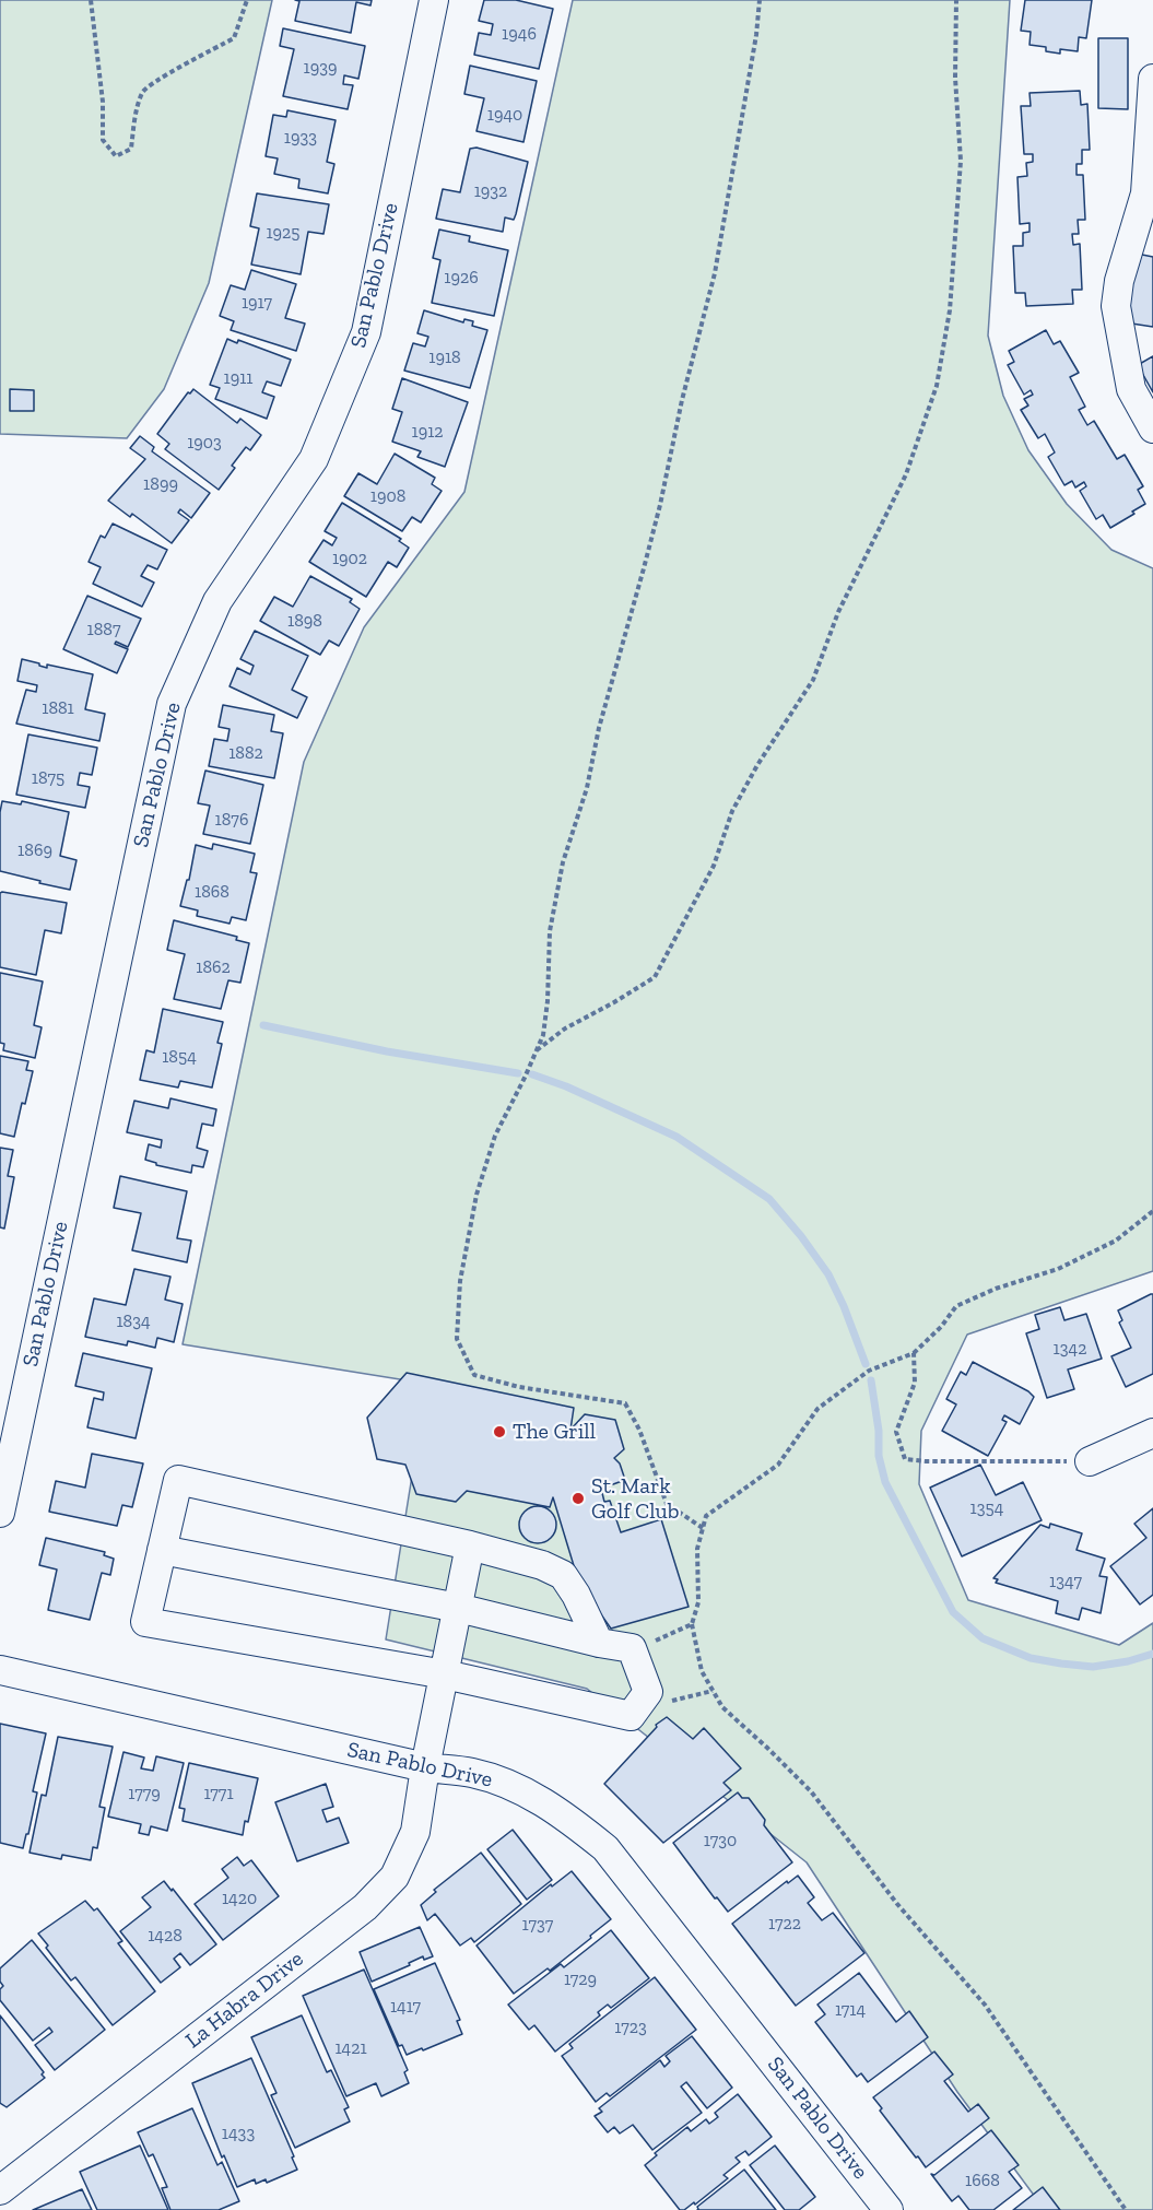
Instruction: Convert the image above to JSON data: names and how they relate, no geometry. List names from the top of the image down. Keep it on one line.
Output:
{"streets":{"street":["San Pablo Drive","La Habra Drive"]},"crossings":[["San Pablo Drive","La Habra Drive"]],"places":["The Grill","St. Mark Golf Club"],"house_numbers":["1946","1939","1940","1933","1932","1925","1926","1917","1918","1911","1912","1903","1899","1908","1902","1898","1887","1881","1882","1875","1876","1869","1868","1862","1854","1834","1342","1354","1347","1779","1771","1730","1420","1722","1737","1428","1729","1417","1714","1723","1421","1433","1668"]}
